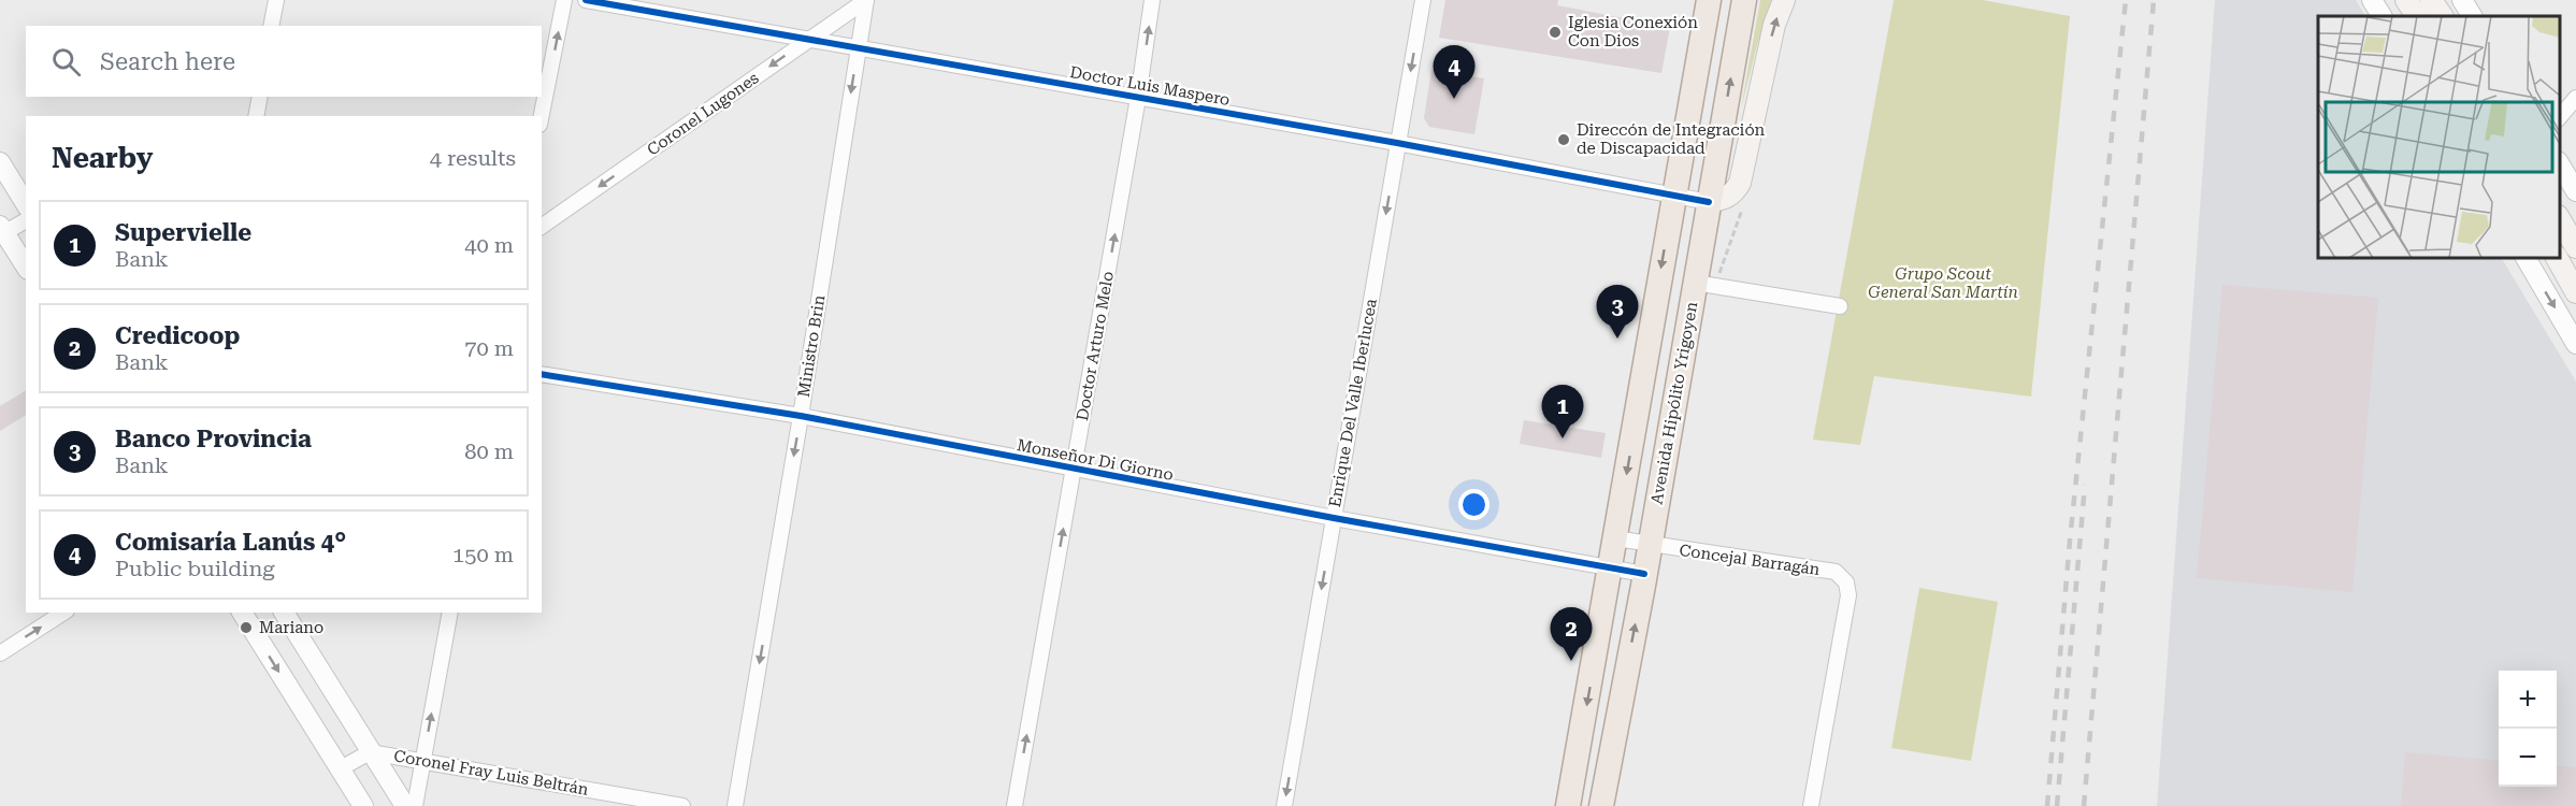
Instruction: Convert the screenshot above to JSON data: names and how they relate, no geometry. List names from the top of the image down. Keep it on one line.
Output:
{"streets":{"main road":["Avenida Hipólito Yrigoyen"],"street":["Doctor Luis Maspero","Coronel Lugones","Ministro Brin","Doctor Arturo Melo","Enrique Del Valle Iberlucea","Monseñor Di Giorno","Concejal Barragán","Coronel Fray Luis Beltrán"]},"crossings":[["Doctor Luis Maspero","Coronel Lugones"],["Doctor Luis Maspero","Ministro Brin"],["Doctor Luis Maspero","Doctor Arturo Melo"],["Doctor Luis Maspero","Enrique Del Valle Iberlucea"],["Doctor Luis Maspero","Avenida Hipólito Yrigoyen"],["Coronel Lugones","Ministro Brin"],["Ministro Brin","Monseñor Di Giorno"],["Doctor Arturo Melo","Monseñor Di Giorno"],["Enrique Del Valle Iberlucea","Monseñor Di Giorno"],["Avenida Hipólito Yrigoyen","Monseñor Di Giorno"],["Avenida Hipólito Yrigoyen","Concejal Barragán"]],"one_way":["Coronel Lugones","Ministro Brin","Doctor Arturo Melo","Enrique Del Valle Iberlucea"],"parks":["Grupo Scout General San Martín"],"places":["Iglesia Conexión Con Dios","Direccón de Integración de Discapacidad","Mariano"],"page":{"search":"Search here","pins":["4","3","1","2"],"heading":["Nearby","4 results"],"list":[{"mark":"1","name":"Supervielle","note":"Bank","value":"40 m"},{"mark":"2","name":"Credicoop","note":"Bank","value":"70 m"},{"mark":"3","name":"Banco Provincia","note":"Bank","value":"80 m"},{"mark":"4","name":"Comisaría Lanús 4°","note":"Public building","value":"150 m"}],"map_buttons":["+","−"]}}
